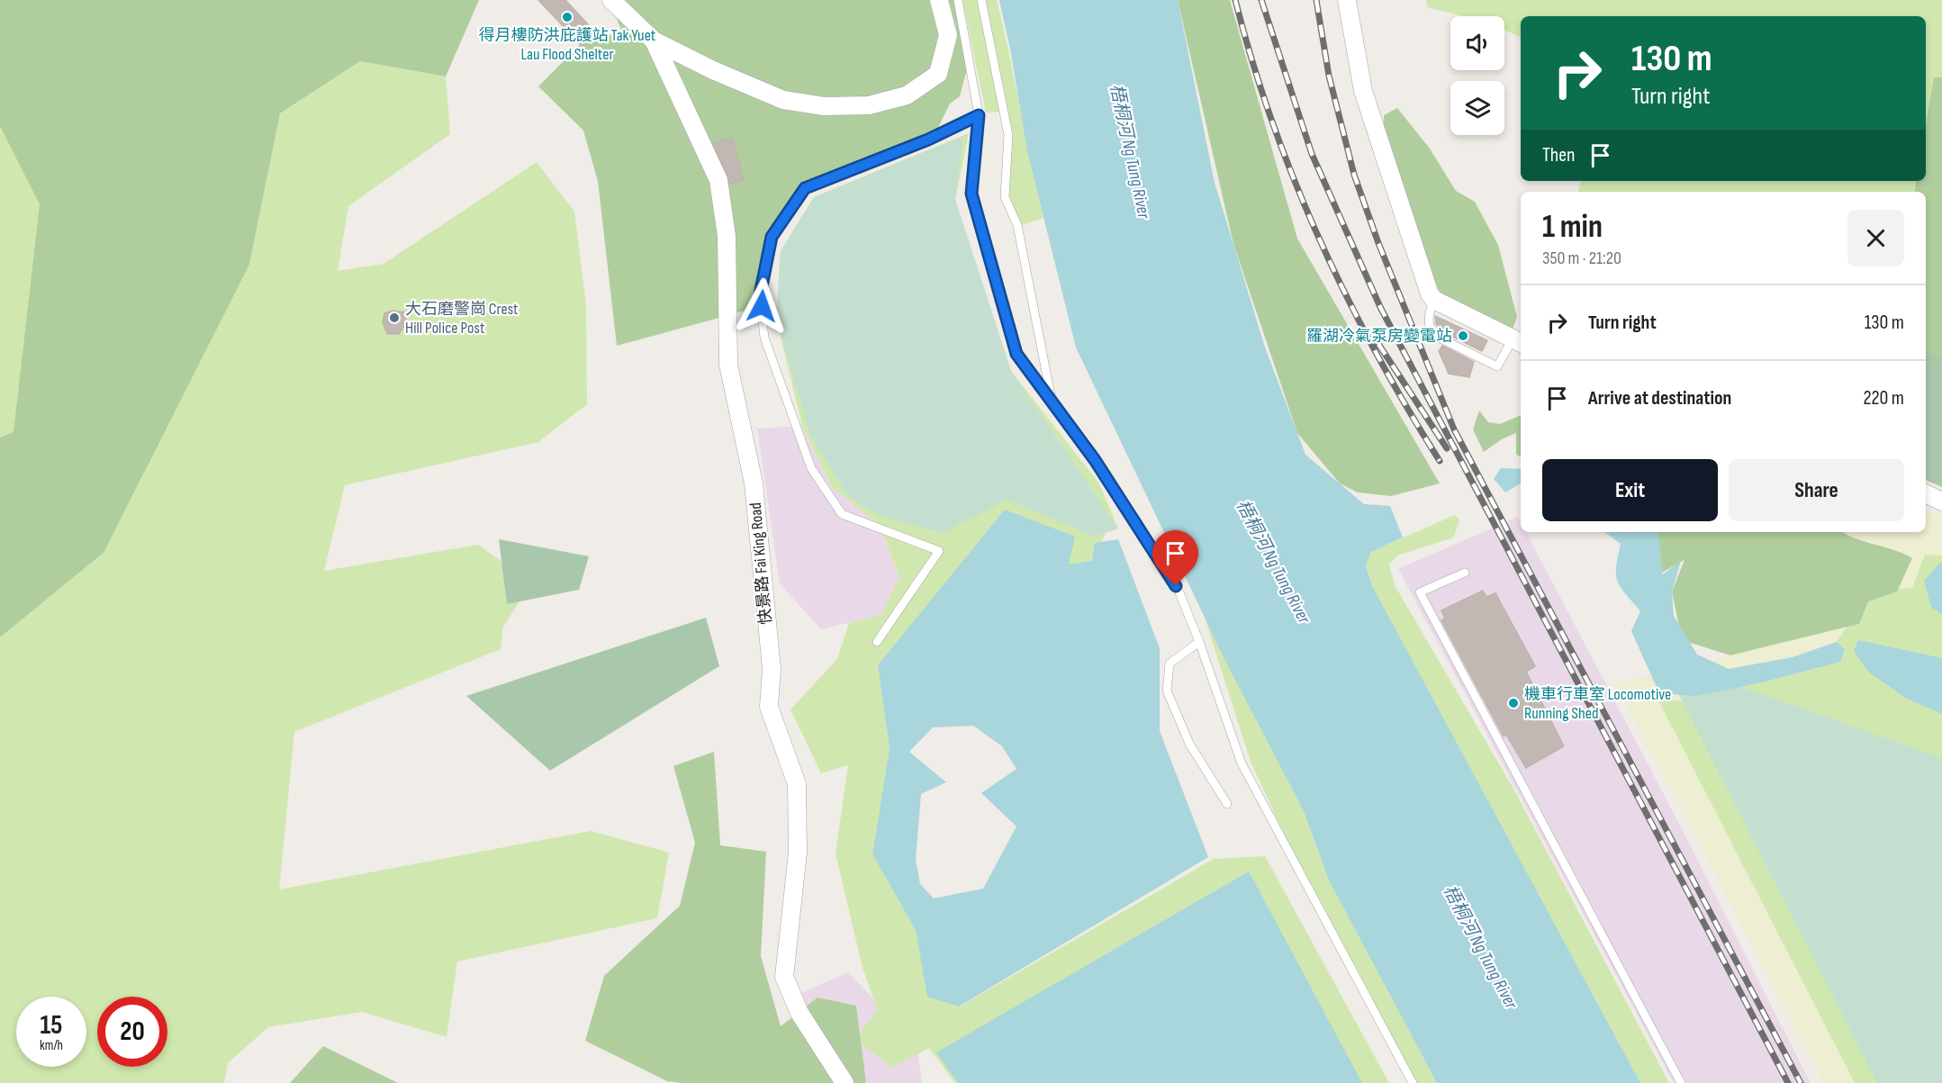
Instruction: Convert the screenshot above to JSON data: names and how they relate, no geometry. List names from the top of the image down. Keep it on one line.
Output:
{"streets":{"street":["快景路 Fai King Road"]},"water":["梧桐河 Ng Tung River"],"places":["得月樓防洪庇護站 Tak Yuet Lau Flood Shelter","大石磨警崗 Crest Hill Police Post","羅湖冷氣泵房變電站","機車行車室 Locomotive Running Shed"],"page":{"turn":["130 m","Turn right"],"then":"Then","heading":["1 min","350 m · 21:20"],"list":[{"name":"Turn right","value":"130 m"},{"name":"Arrive at destination","value":"220 m"}],"buttons":["Exit","Share"],"speed":"15 km/h","limit":"20"}}
